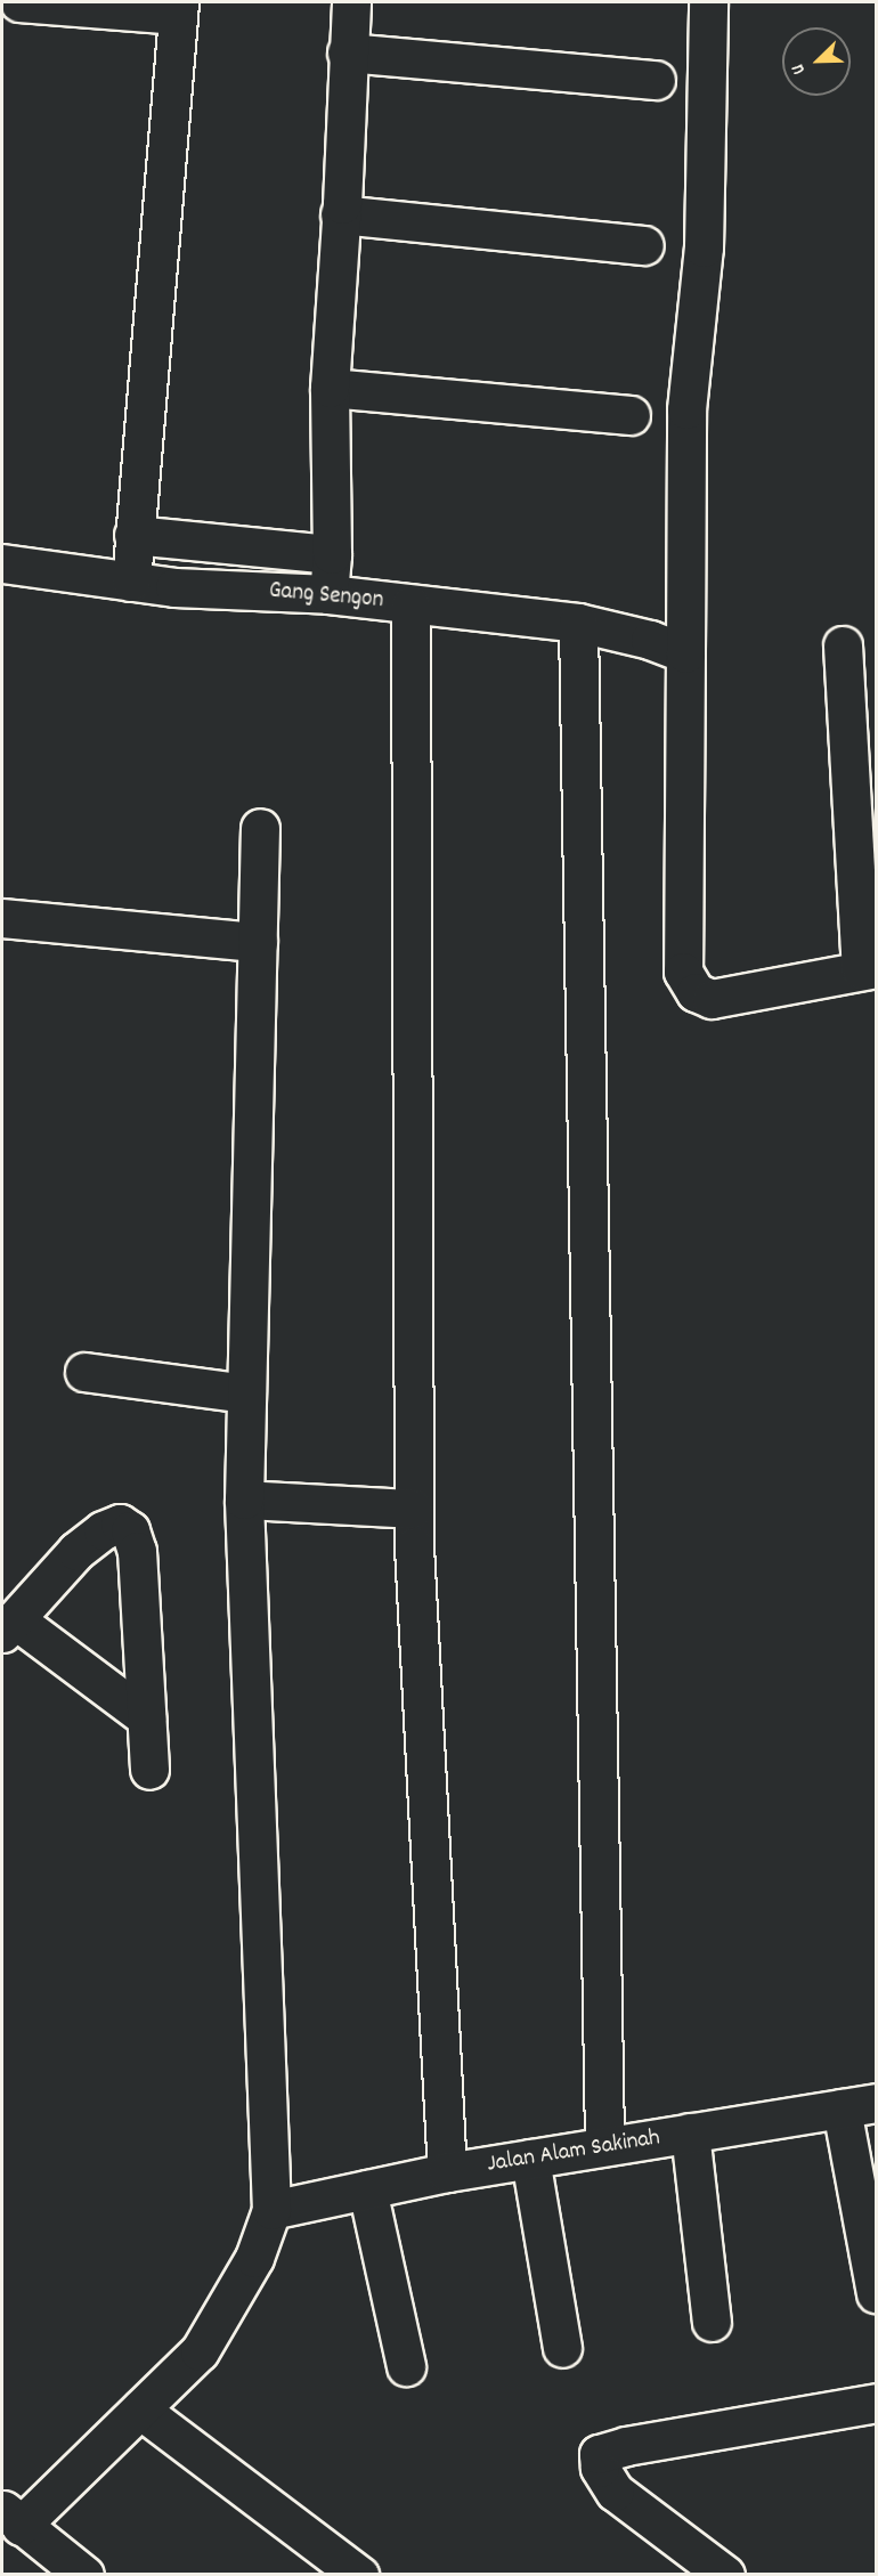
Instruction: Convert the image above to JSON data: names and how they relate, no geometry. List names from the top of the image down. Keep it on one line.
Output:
{"streets":{"street":["Gang Sengon","Jalan Alam Sakinah"]},"north":"bottom left"}
